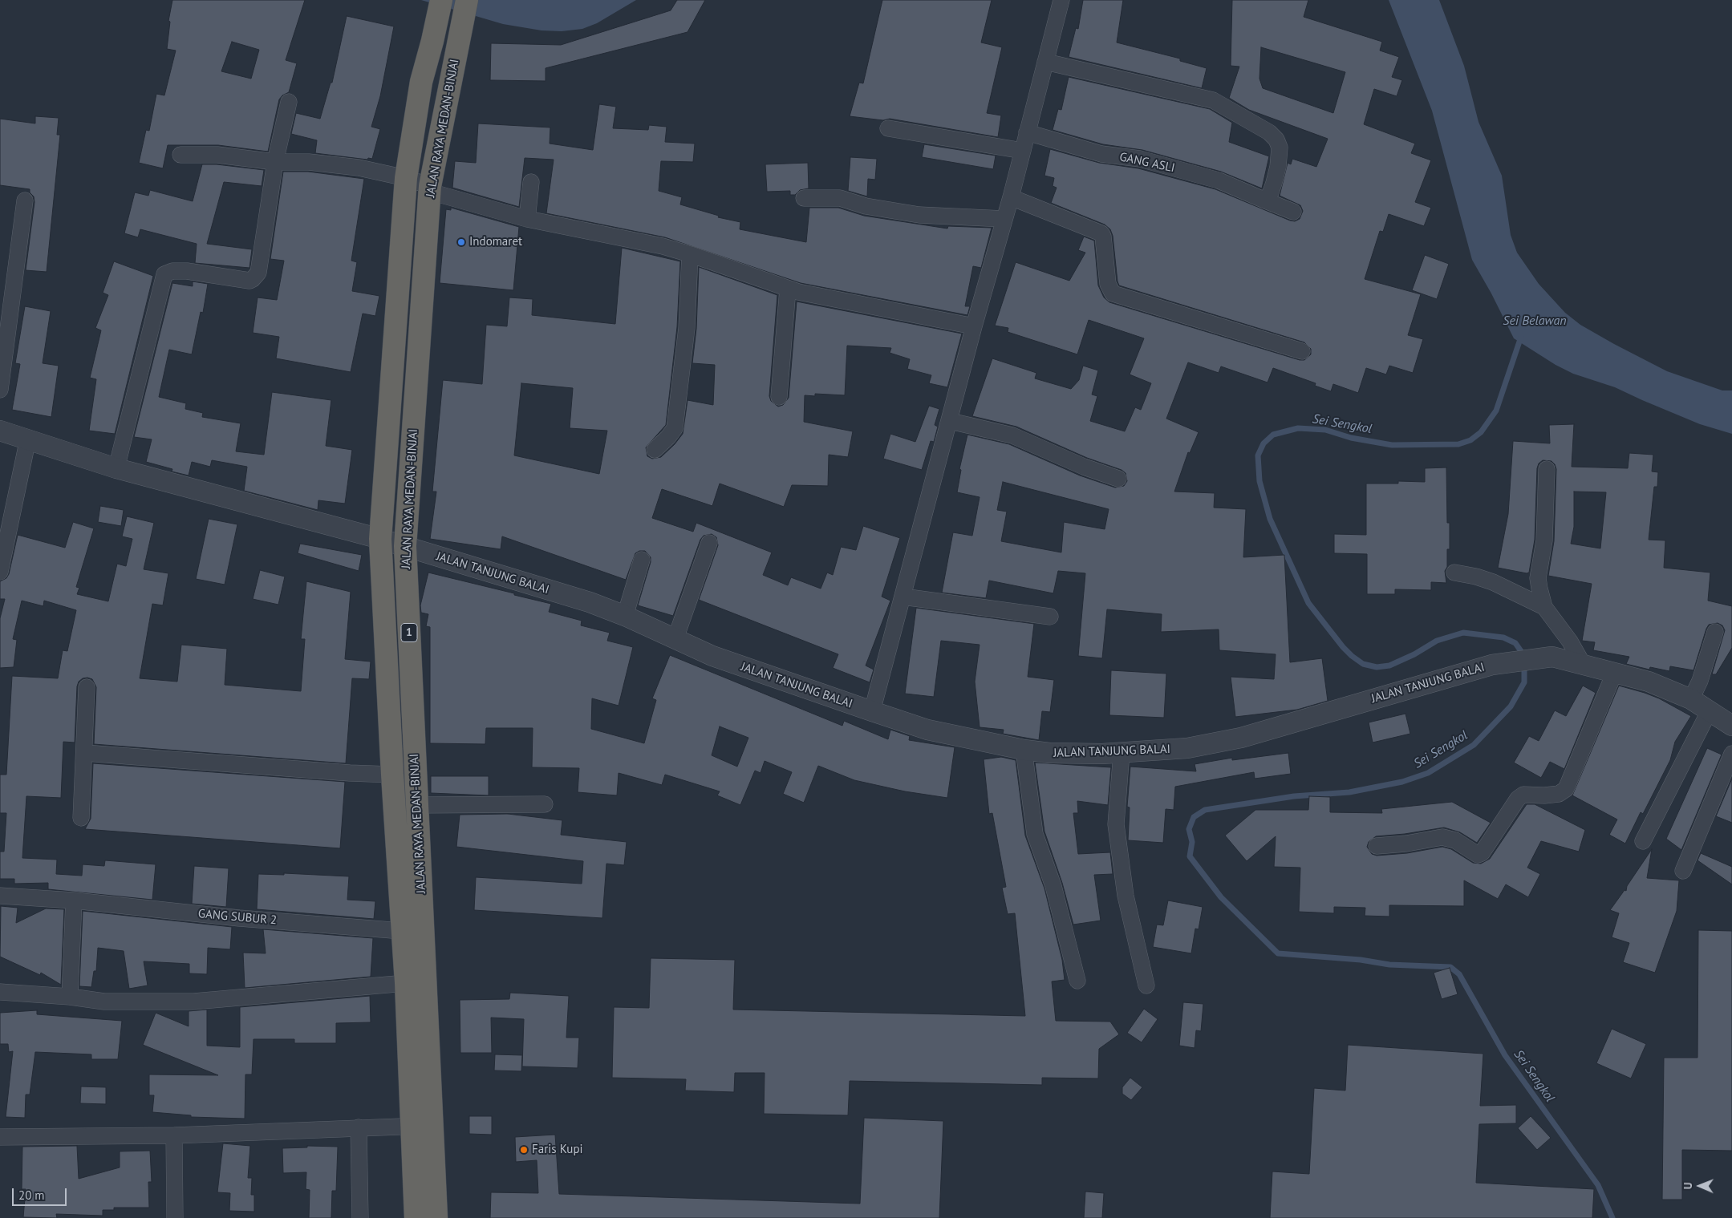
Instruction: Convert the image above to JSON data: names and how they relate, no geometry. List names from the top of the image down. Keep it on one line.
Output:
{"streets":{"highway":["JALAN RAYA MEDAN-BINJAI","1"],"street":["GANG ASLI","JALAN TANJUNG BALAI","GANG SUBUR 2"]},"crossings":[["JALAN RAYA MEDAN-BINJAI","JALAN TANJUNG BALAI"],["JALAN RAYA MEDAN-BINJAI","GANG SUBUR 2"]],"water":["Sei Belawan","Sei Sengkol"],"places":["Indomaret","Faris Kupi"],"scale_bar":"20 m","north":"left"}
